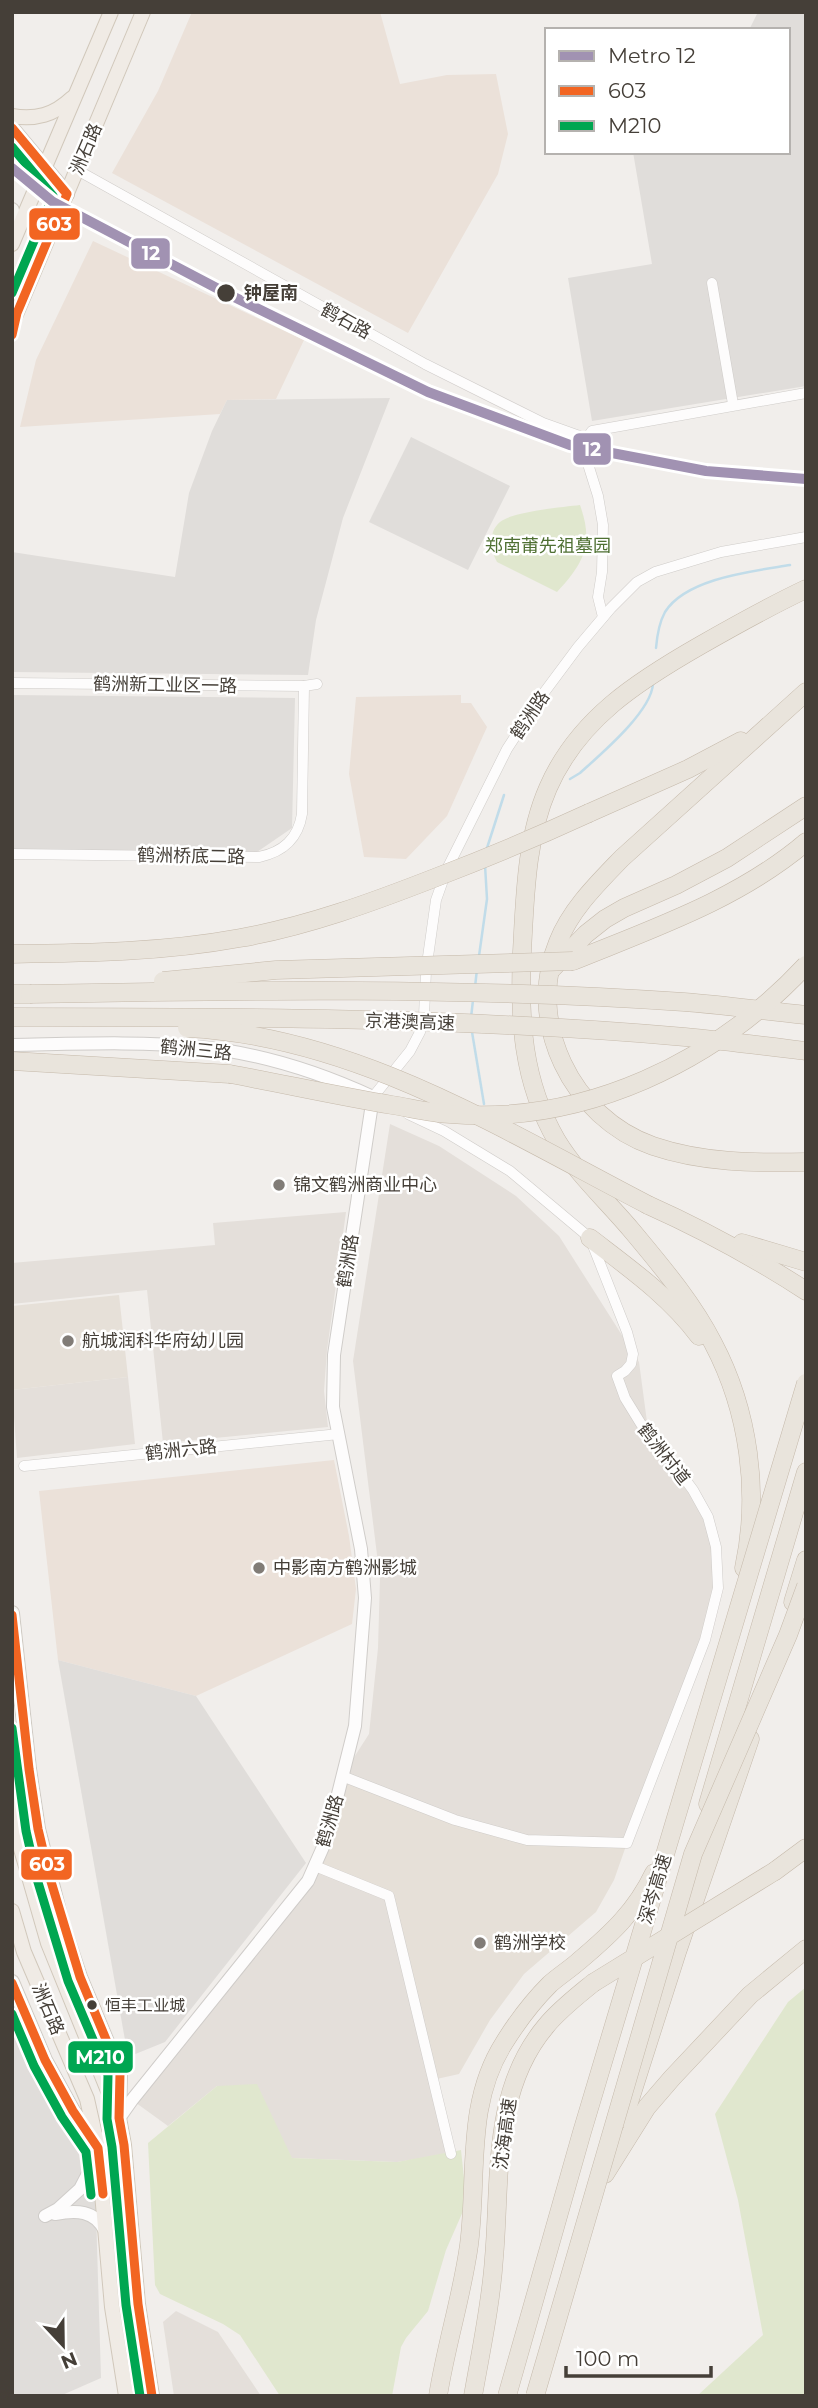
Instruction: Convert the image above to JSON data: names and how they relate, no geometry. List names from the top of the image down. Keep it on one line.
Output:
{"streets":{"highway":["京港澳高速","深岑高速","沈海高速"],"main road":["洲石路"],"street":["鹤石路","鹤洲新工业区一路","鹤洲路","鹤洲桥底二路","鹤洲三路","鹤洲六路","鹤洲村道"]},"crossings":[["洲石路","鹤石路"],["洲石路","鹤洲路"],["鹤洲新工业区一路","鹤洲桥底二路"],["鹤洲路","鹤洲三路"],["鹤洲路","鹤洲六路"],["鹤洲路","鹤洲村道"],["鹤洲三路","鹤洲村道"]],"parks":["郑南莆先祖墓园"],"places":["钟屋南","锦文鹤洲商业中心","航城润科华府幼儿园","中影南方鹤洲影城","鹤洲学校","恒丰工业城"],"lines":["transit line 603","transit line M210","metro line 12"],"legend":["Metro 12","603","M210"],"scale_bar":"100 m","north":"bottom"}
